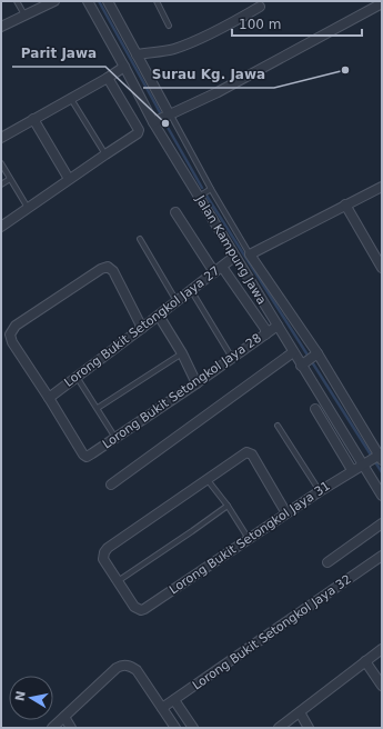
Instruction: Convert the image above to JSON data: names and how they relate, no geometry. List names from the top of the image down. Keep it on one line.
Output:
{"streets":{"street":["Jalan Kampung Jawa","Lorong Bukit Setongkol Jaya 27","Lorong Bukit Setongkol Jaya 28","Lorong Bukit Setongkol Jaya 31","Lorong Bukit Setongkol Jaya 32"]},"crossings":[["Jalan Kampung Jawa","Lorong Bukit Setongkol Jaya 27"],["Jalan Kampung Jawa","Lorong Bukit Setongkol Jaya 28"],["Jalan Kampung Jawa","Lorong Bukit Setongkol Jaya 31"],["Lorong Bukit Setongkol Jaya 27","Lorong Bukit Setongkol Jaya 28"]],"places":["Surau Kg. Jawa","Parit Jawa"],"scale_bar":"100 m","north":"left"}
